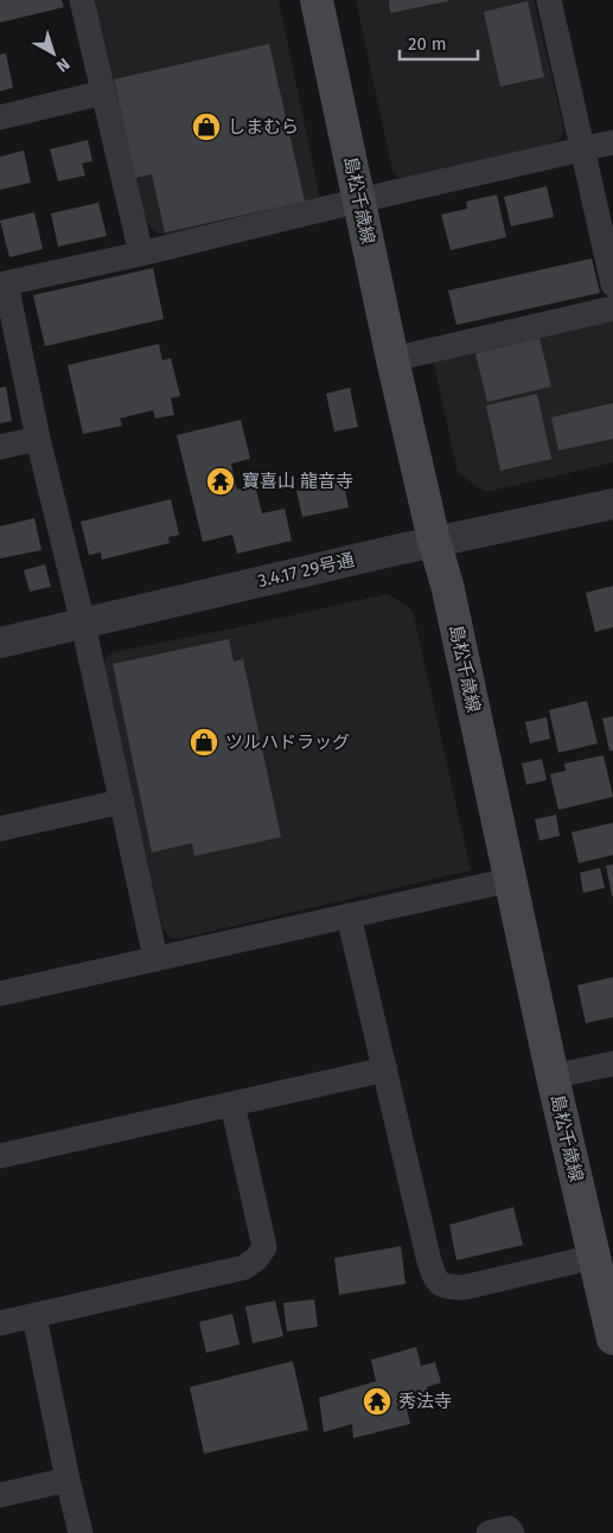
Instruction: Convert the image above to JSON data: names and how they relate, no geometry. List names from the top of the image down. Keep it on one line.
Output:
{"streets":{"main road":["島松千歳線"],"street":["3.4.17 29号通"]},"crossings":[["島松千歳線","3.4.17 29号通"]],"places":{"shop":["しまむら","ツルハドラッグ"],"temple":["寶喜山 龍音寺","秀法寺"]},"scale_bar":"20 m","north":"bottom right"}
